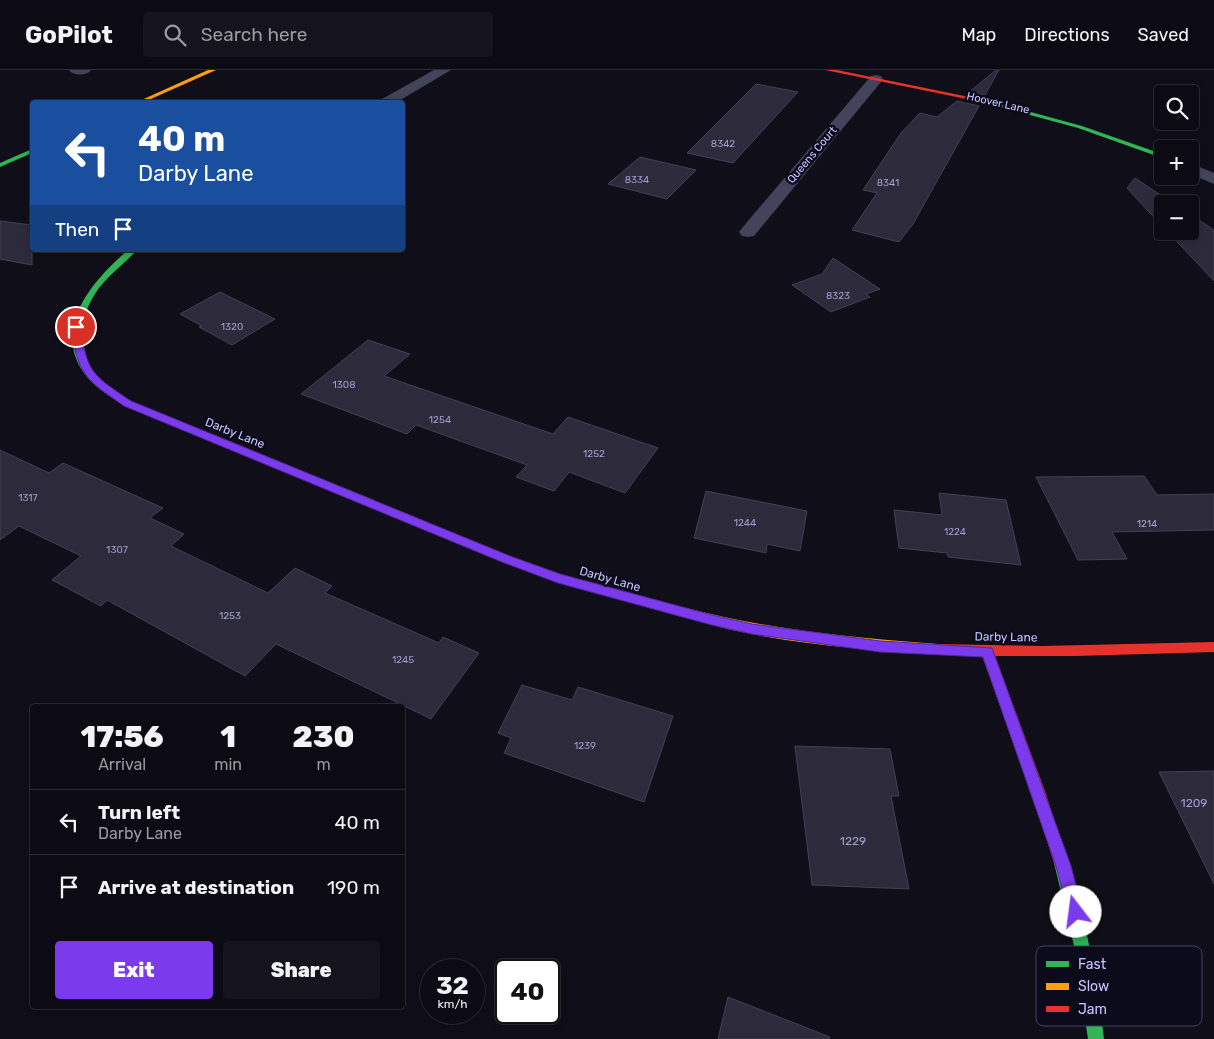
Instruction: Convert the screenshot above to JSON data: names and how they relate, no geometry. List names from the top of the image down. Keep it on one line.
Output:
{"streets":{"street":["Hoover Lane","Queens Court","Darby Lane"]},"crossings":[["Hoover Lane","Queens Court"]],"house_numbers":["8342","8334","8341","8323","1320","1308","1254","1252","1317","1244","1214","1224","1307","1253","1245","1239","1209","1229"],"legend":["Fast","Slow","Jam"],"page":{"header":"GoPilot","search":"Search here","nav":["Map","Directions","Saved"],"map_buttons":["+","−"],"turn":["40 m","Darby Lane"],"then":"Then","eta":["17:56","Arrival","1","min","230","m"],"list":[{"name":"Turn left","note":"Darby Lane","value":"40 m"},{"name":"Arrive at destination","value":"190 m"}],"buttons":["Exit","Share"],"speed":"32 km/h","limit":"40"}}
